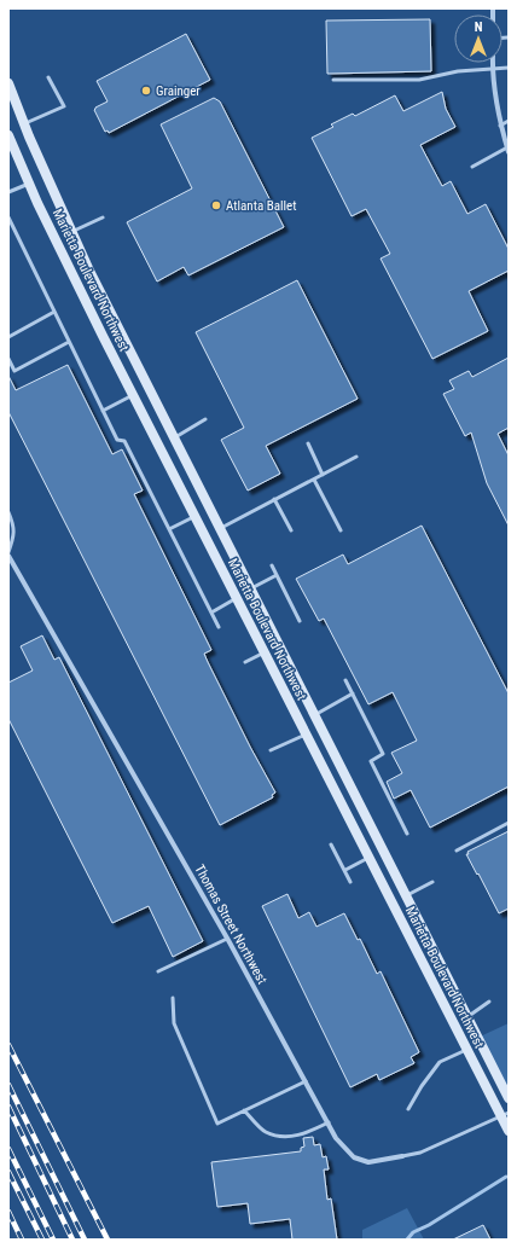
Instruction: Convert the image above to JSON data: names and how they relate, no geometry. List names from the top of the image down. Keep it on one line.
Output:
{"streets":{"main road":["Marietta Boulevard Northwest"],"street":["Thomas Street Northwest"]},"crossings":[["Marietta Boulevard Northwest","Thomas Street Northwest"]],"places":["Grainger","Atlanta Ballet"],"north":"top"}
